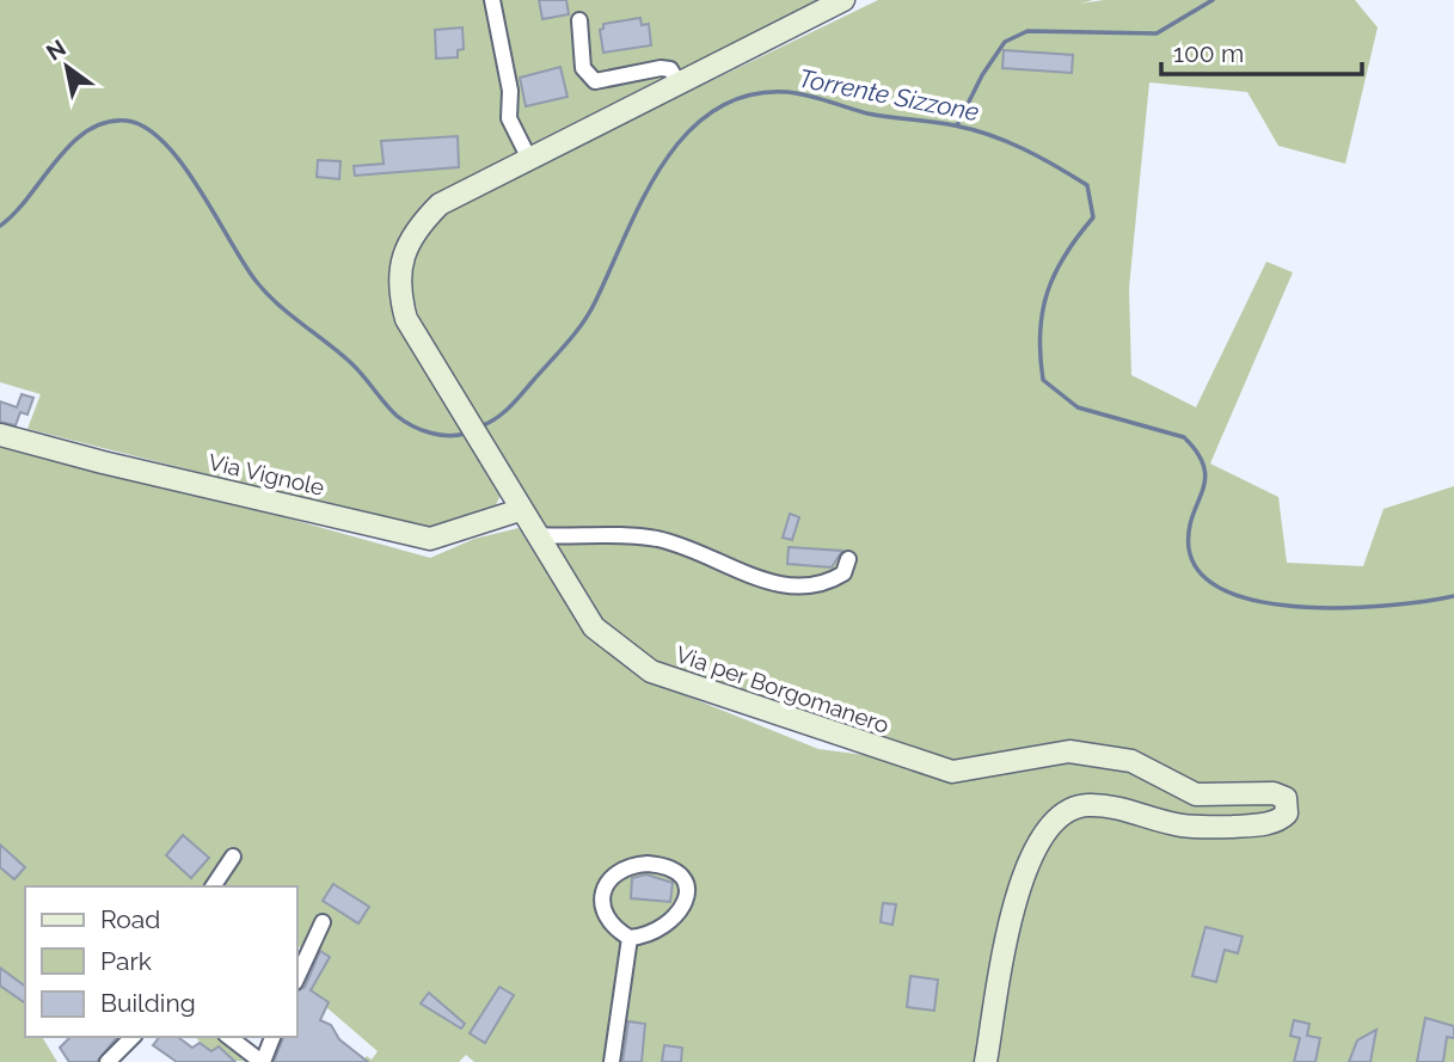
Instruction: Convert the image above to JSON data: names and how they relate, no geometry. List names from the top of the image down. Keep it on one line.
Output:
{"streets":{"main road":["Via Vignole","Via per Borgomanero"]},"crossings":[["Via Vignole","Via per Borgomanero"]],"water":["Torrente Sizzone"],"legend":["Road","Park","Building"],"scale_bar":"100 m","north":"top left"}
